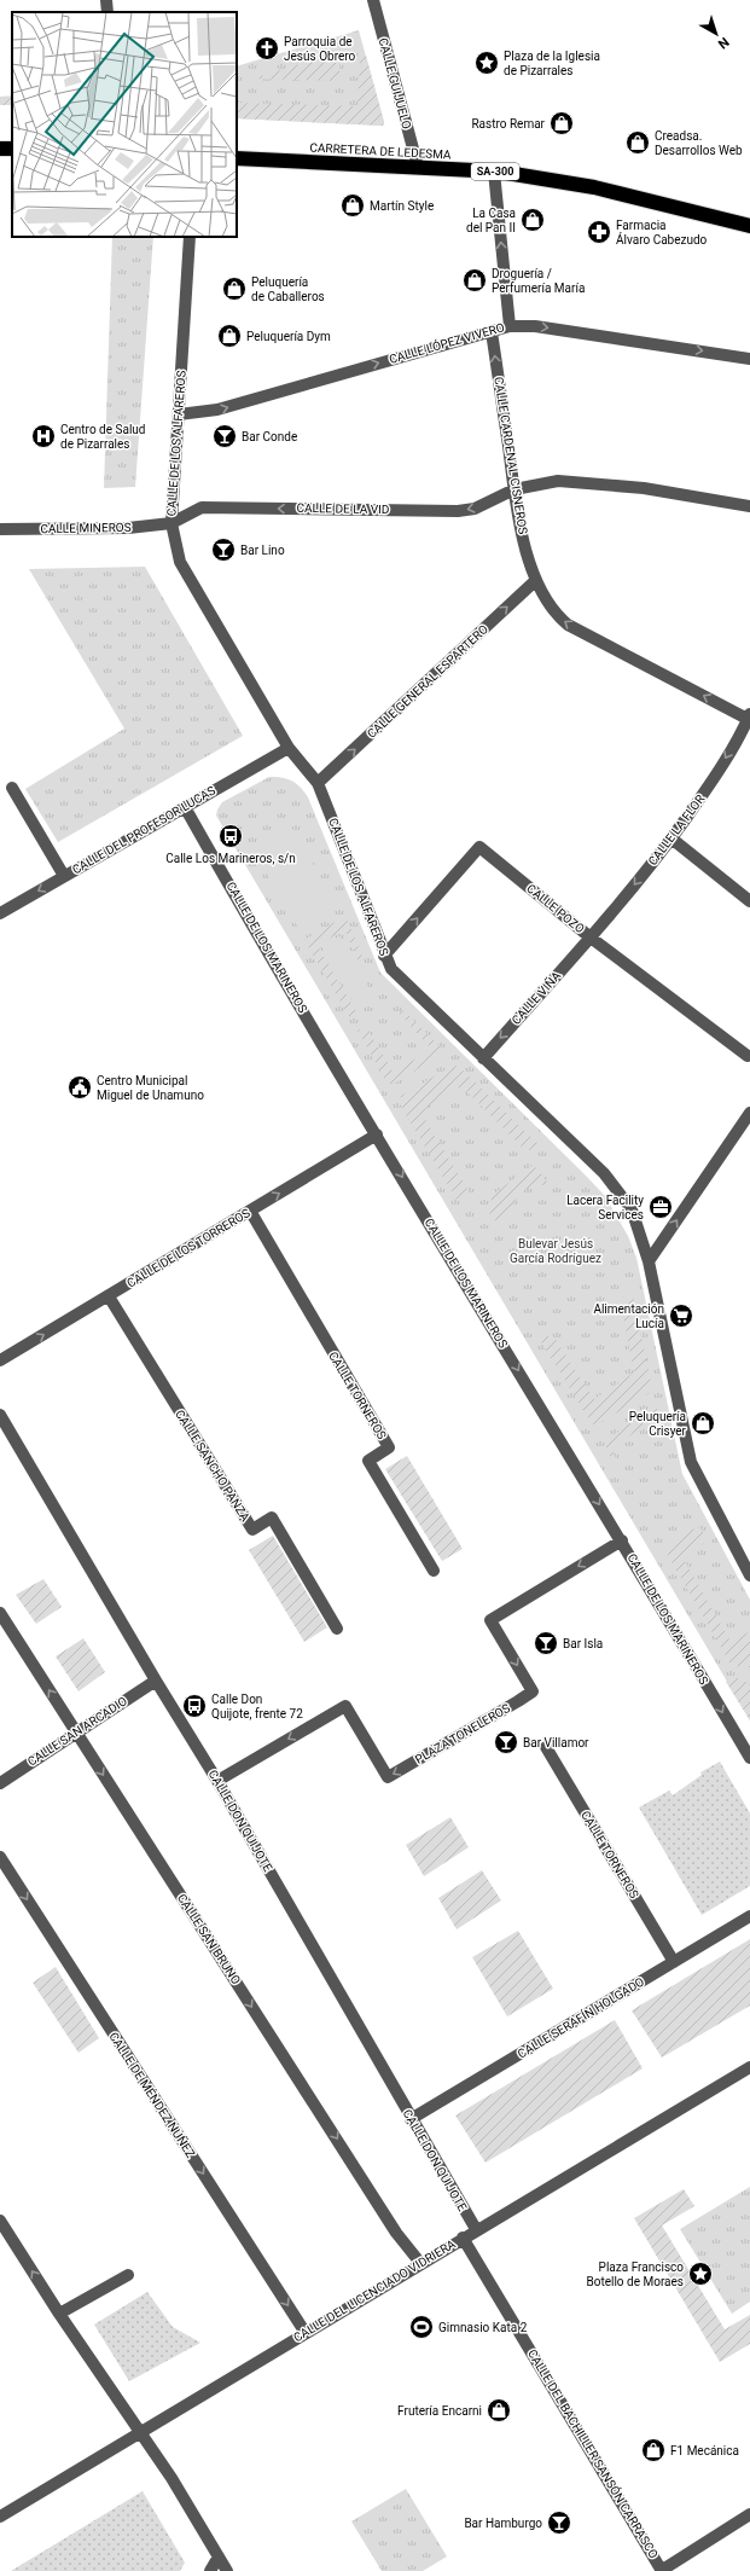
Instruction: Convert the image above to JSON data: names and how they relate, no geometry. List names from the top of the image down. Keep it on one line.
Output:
{"streets":{"highway":["CARRETERA DE LEDESMA","SA-300"],"street":["CALLE GUIJUELO","CALLE LÓPEZ VIVERO","CALLE DE LOS ALFAREROS","CALLE CARDENAL CISNEROS","CALLE DE LA VID","CALLE MINEROS","CALLE GENERAL ESPARTERO","CALLE DEL PROFESOR LUCAS","CALLE LA FLOR","CALLE POZO","CALLE DE LOS MARINEROS","CALLE VIÑA","CALLE DE LOS TORREROS","CALLE TORNEROS","CALLE SANCHO PANZA","CALLE SAN ARCADIO","PLAZA TONELEROS","CALLE DON QUIJOTE","CALLE SAN BRUNO","CALLE SERAFÍN HOLGADO","CALLE DE MÉNDEZ NÚÑEZ","CALLE DEL LICENCIADO VIDRIERA","CALLE DEL BACHILLER SANSÓN CARRASCO"]},"crossings":[["CALLE GUIJUELO","CARRETERA DE LEDESMA"],["CALLE LÓPEZ VIVERO","CALLE DE LOS ALFAREROS"],["CALLE LÓPEZ VIVERO","CALLE CARDENAL CISNEROS"],["CALLE DE LOS ALFAREROS","CALLE DE LA VID"],["CALLE DE LOS ALFAREROS","CALLE MINEROS"],["CALLE DE LOS ALFAREROS","CALLE GENERAL ESPARTERO"],["CALLE DE LOS ALFAREROS","CALLE DEL PROFESOR LUCAS"],["CALLE DE LOS ALFAREROS","CALLE POZO"],["CALLE DE LOS ALFAREROS","CALLE VIÑA"],["CALLE CARDENAL CISNEROS","CALLE DE LA VID"],["CALLE CARDENAL CISNEROS","CALLE GENERAL ESPARTERO"],["CALLE CARDENAL CISNEROS","CALLE LA FLOR"],["CALLE DE LA VID","CALLE MINEROS"],["CALLE DEL PROFESOR LUCAS","CALLE DE LOS MARINEROS"],["CALLE LA FLOR","CALLE POZO"],["CALLE LA FLOR","CALLE VIÑA"],["CALLE POZO","CALLE VIÑA"],["CALLE DE LOS MARINEROS","CALLE DE LOS TORREROS"],["CALLE DE LOS MARINEROS","PLAZA TONELEROS"],["CALLE DE LOS TORREROS","CALLE TORNEROS"],["CALLE DE LOS TORREROS","CALLE SANCHO PANZA"],["CALLE TORNEROS","CALLE SERAFÍN HOLGADO"],["CALLE SAN ARCADIO","CALLE DON QUIJOTE"],["CALLE SAN ARCADIO","CALLE SAN BRUNO"],["PLAZA TONELEROS","CALLE DON QUIJOTE"],["CALLE DON QUIJOTE","CALLE SERAFÍN HOLGADO"],["CALLE DON QUIJOTE","CALLE DEL LICENCIADO VIDRIERA"],["CALLE SAN BRUNO","CALLE DEL LICENCIADO VIDRIERA"],["CALLE DE MÉNDEZ NÚÑEZ","CALLE DEL LICENCIADO VIDRIERA"],["CALLE DEL LICENCIADO VIDRIERA","CALLE DEL BACHILLER SANSÓN CARRASCO"]],"one_way":["CALLE LÓPEZ VIVERO","CALLE CARDENAL CISNEROS","CALLE DE LA VID","CALLE GENERAL ESPARTERO","CALLE LA FLOR","CALLE DE LOS MARINEROS","CALLE VIÑA","CALLE DE LOS TORREROS","CALLE DE MÉNDEZ NÚÑEZ"],"parks":["Bulevar Jesús García Rodríguez"],"places":{"church":["Parroquia de Jesús Obrero"],"place":["Plaza de la Iglesia de Pizarrales","Plaza Francisco Botello de Moraes"],"shop":["Rastro Remar","Creadsa. Desarrollos Web","Martín Style","La Casa del Pan II","Droguería / Perfumería María","Peluquería de Caballeros","Peluquería Dym","Peluquería Crisyer","Frutería Encarni","F1 Mecánica"],"pharmacy":["Farmacia Álvaro Cabezudo"],"hospital":["Centro de Salud de Pizarrales"],"bar":["Bar Conde","Bar Lino","Bar Isla","Bar Villamor","Bar Hamburgo"],"bus stop":["Calle Los Marineros, s/n","Calle Don Quijote, frente 72"],"public building":["Centro Municipal Miguel de Unamuno"],"office":["Lacera Facility Services"],"supermarket":["Alimentación Lucía"],"sports":["Gimnasio Kata 2"]},"north":"bottom right"}
